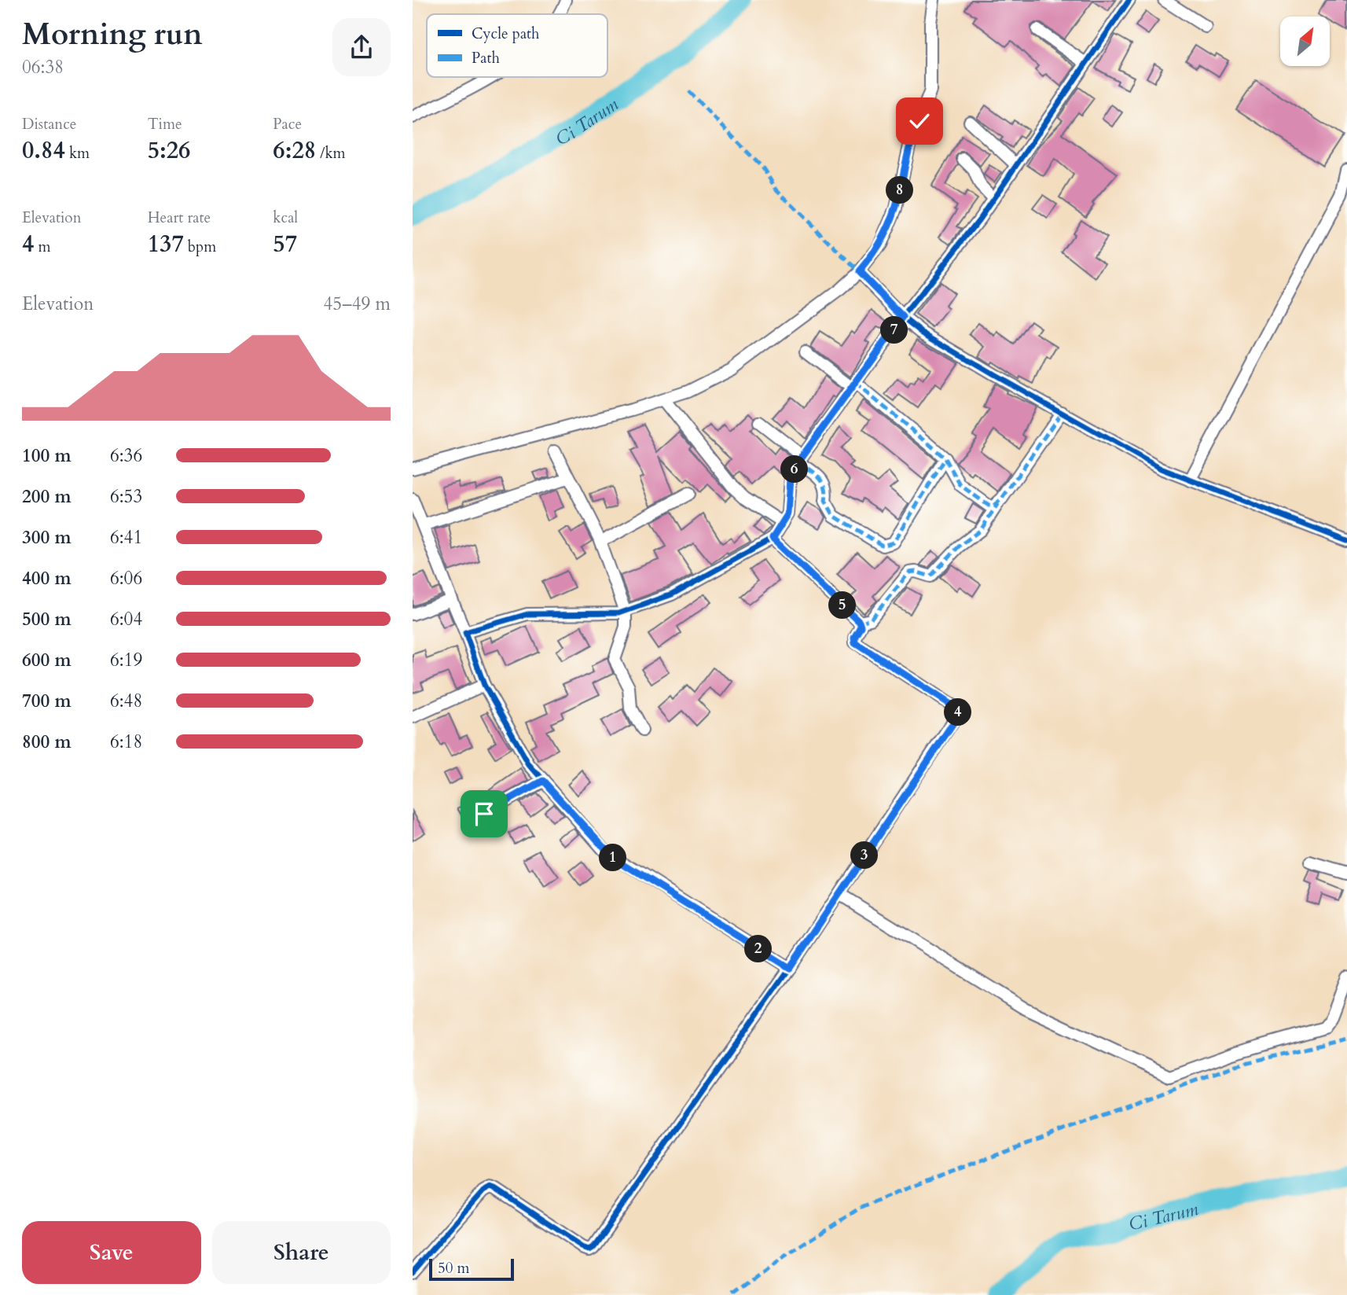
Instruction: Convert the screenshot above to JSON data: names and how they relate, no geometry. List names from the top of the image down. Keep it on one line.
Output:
{"water":["Ci Tarum"],"legend":["Cycle path","Path"],"scale_bar":"50 m","north":"top right","page":{"heading":["Morning run","06:38"],"stats":[["Distance","0.84 km"],["Time","5:26"],["Pace","6:28 /km"],["Elevation","4 m"],["Heart rate","137 bpm"],["kcal","57"]],"pins":["8","7","6","5","4","3","1","2"],"chart":["Elevation","45–49 m"],"list":[{"name":"100 m","note":"6:36"},{"name":"200 m","note":"6:53"},{"name":"300 m","note":"6:41"},{"name":"400 m","note":"6:06"},{"name":"500 m","note":"6:04"},{"name":"600 m","note":"6:19"},{"name":"700 m","note":"6:48"},{"name":"800 m","note":"6:18"}],"buttons":["Save","Share"],"scale":"50 m"}}
